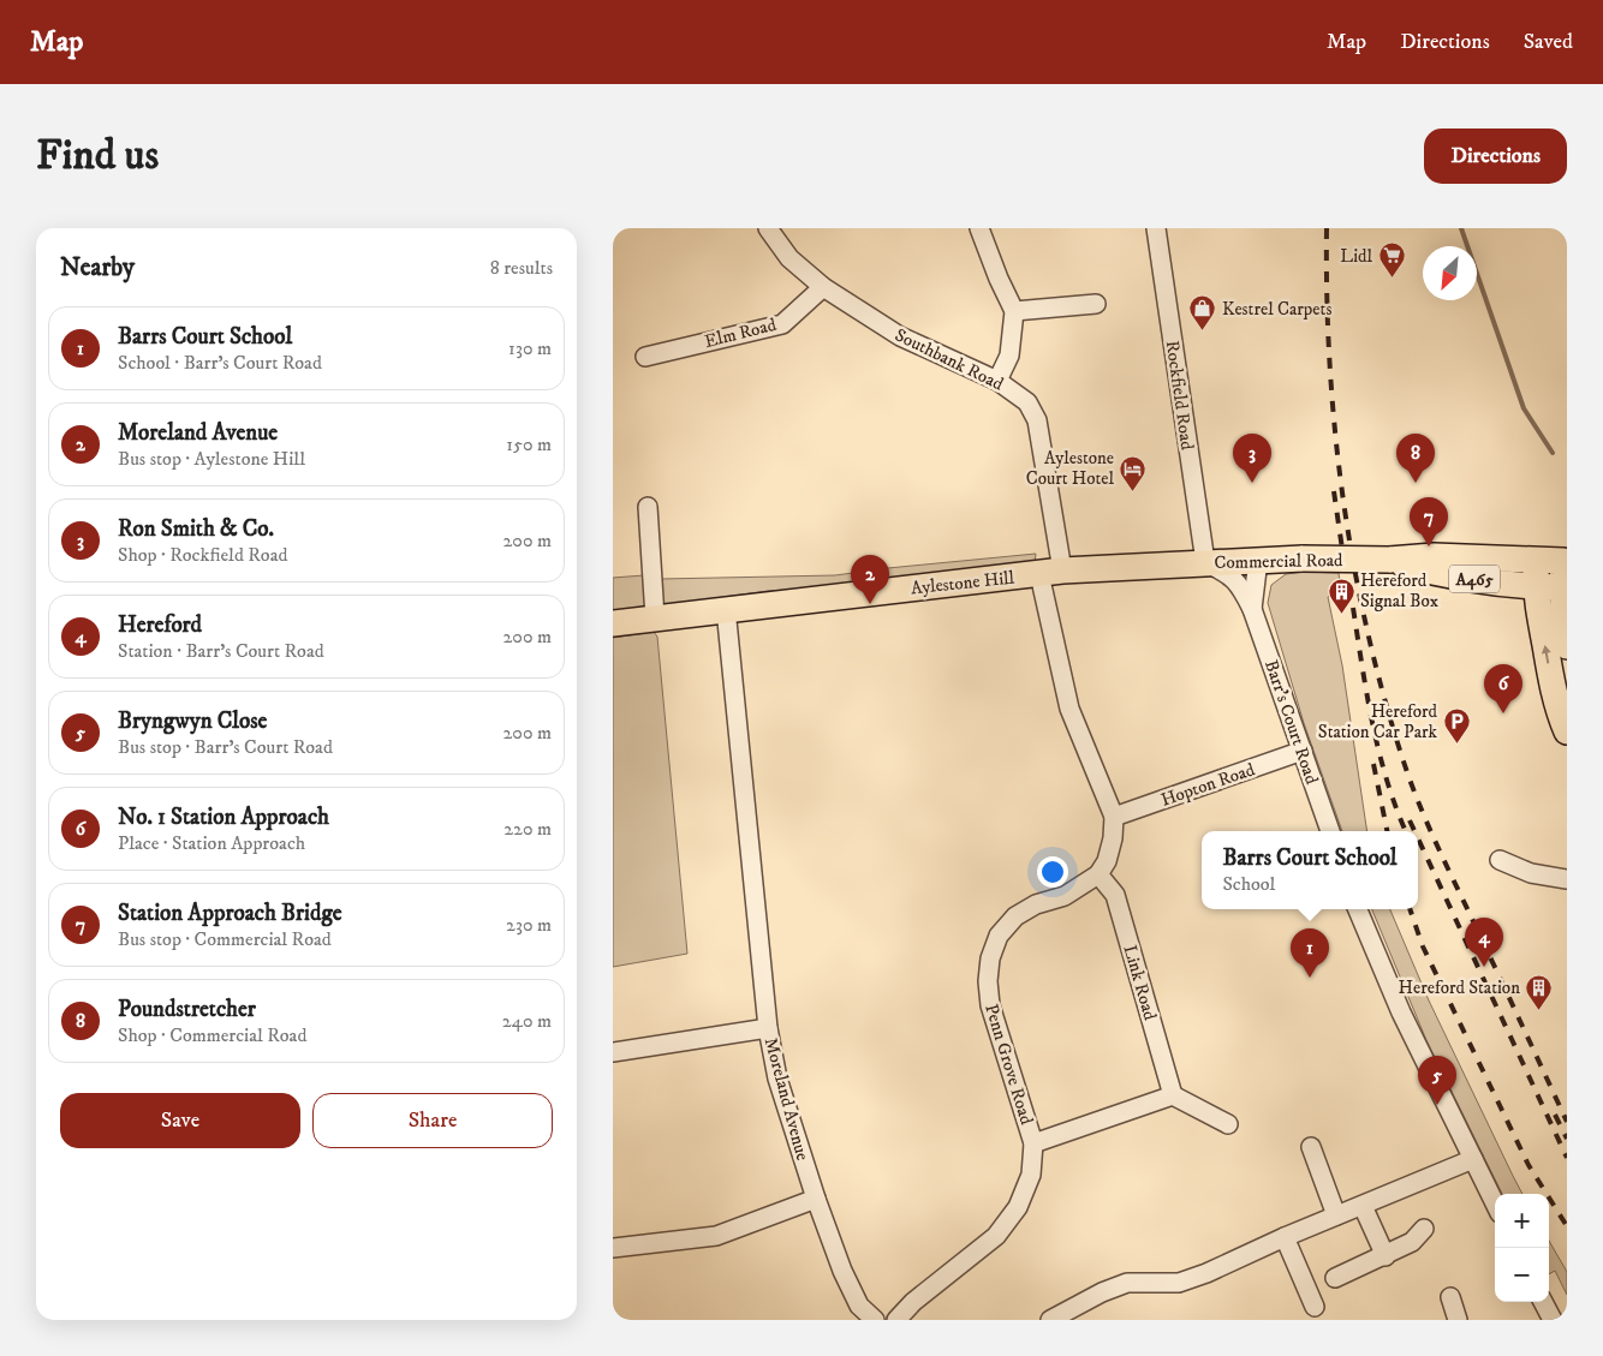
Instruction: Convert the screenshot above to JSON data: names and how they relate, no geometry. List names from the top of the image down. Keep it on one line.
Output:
{"streets":{"highway":["Commercial Road","A465","Aylestone Hill"],"street":["Elm Road","Southbank Road","Rockfield Road","Barr's Court Road","Hopton Road","Link Road","Penn Grove Road","Moreland Avenue"]},"crossings":[["Elm Road","Southbank Road"],["Southbank Road","Aylestone Hill"],["Rockfield Road","Commercial Road"],["Rockfield Road","Aylestone Hill"],["Rockfield Road","Barr's Court Road"],["Commercial Road","Aylestone Hill"],["Commercial Road","Barr's Court Road"],["Aylestone Hill","Barr's Court Road"],["Aylestone Hill","Moreland Avenue"],["Barr's Court Road","Hopton Road"],["Link Road","Penn Grove Road"]],"places":{"supermarket":["Lidl"],"shop":["Kestrel Carpets"],"hotel":["Aylestone Court Hotel"],"building":["Hereford Signal Box","Hereford Station"],"parking":["Hereford Station Car Park"]},"north":"bottom left","page":{"header":"Map","nav":["Map","Directions","Saved"],"buttons":["Directions",["Save","Share"]],"title":"Find us","heading":["Nearby","8 results"],"list":[{"mark":"1","name":"Barrs Court School","note":"School · Barr's Court Road","value":"130 m"},{"mark":"2","name":"Moreland Avenue","note":"Bus stop · Aylestone Hill","value":"150 m"},{"mark":"3","name":"Ron Smith & Co.","note":"Shop · Rockfield Road","value":"200 m"},{"mark":"4","name":"Hereford","note":"Station · Barr's Court Road","value":"200 m"},{"mark":"5","name":"Bryngwyn Close","note":"Bus stop · Barr's Court Road","value":"200 m"},{"mark":"6","name":"No. 1 Station Approach","note":"Place · Station Approach","value":"220 m"},{"mark":"7","name":"Station Approach Bridge","note":"Bus stop · Commercial Road","value":"230 m"},{"mark":"8","name":"Poundstretcher","note":"Shop · Commercial Road","value":"240 m"}],"pins":["3","8","7","2","6","4","1","5"],"popup":["Barrs Court School","School"],"map_buttons":["+","−"]}}
